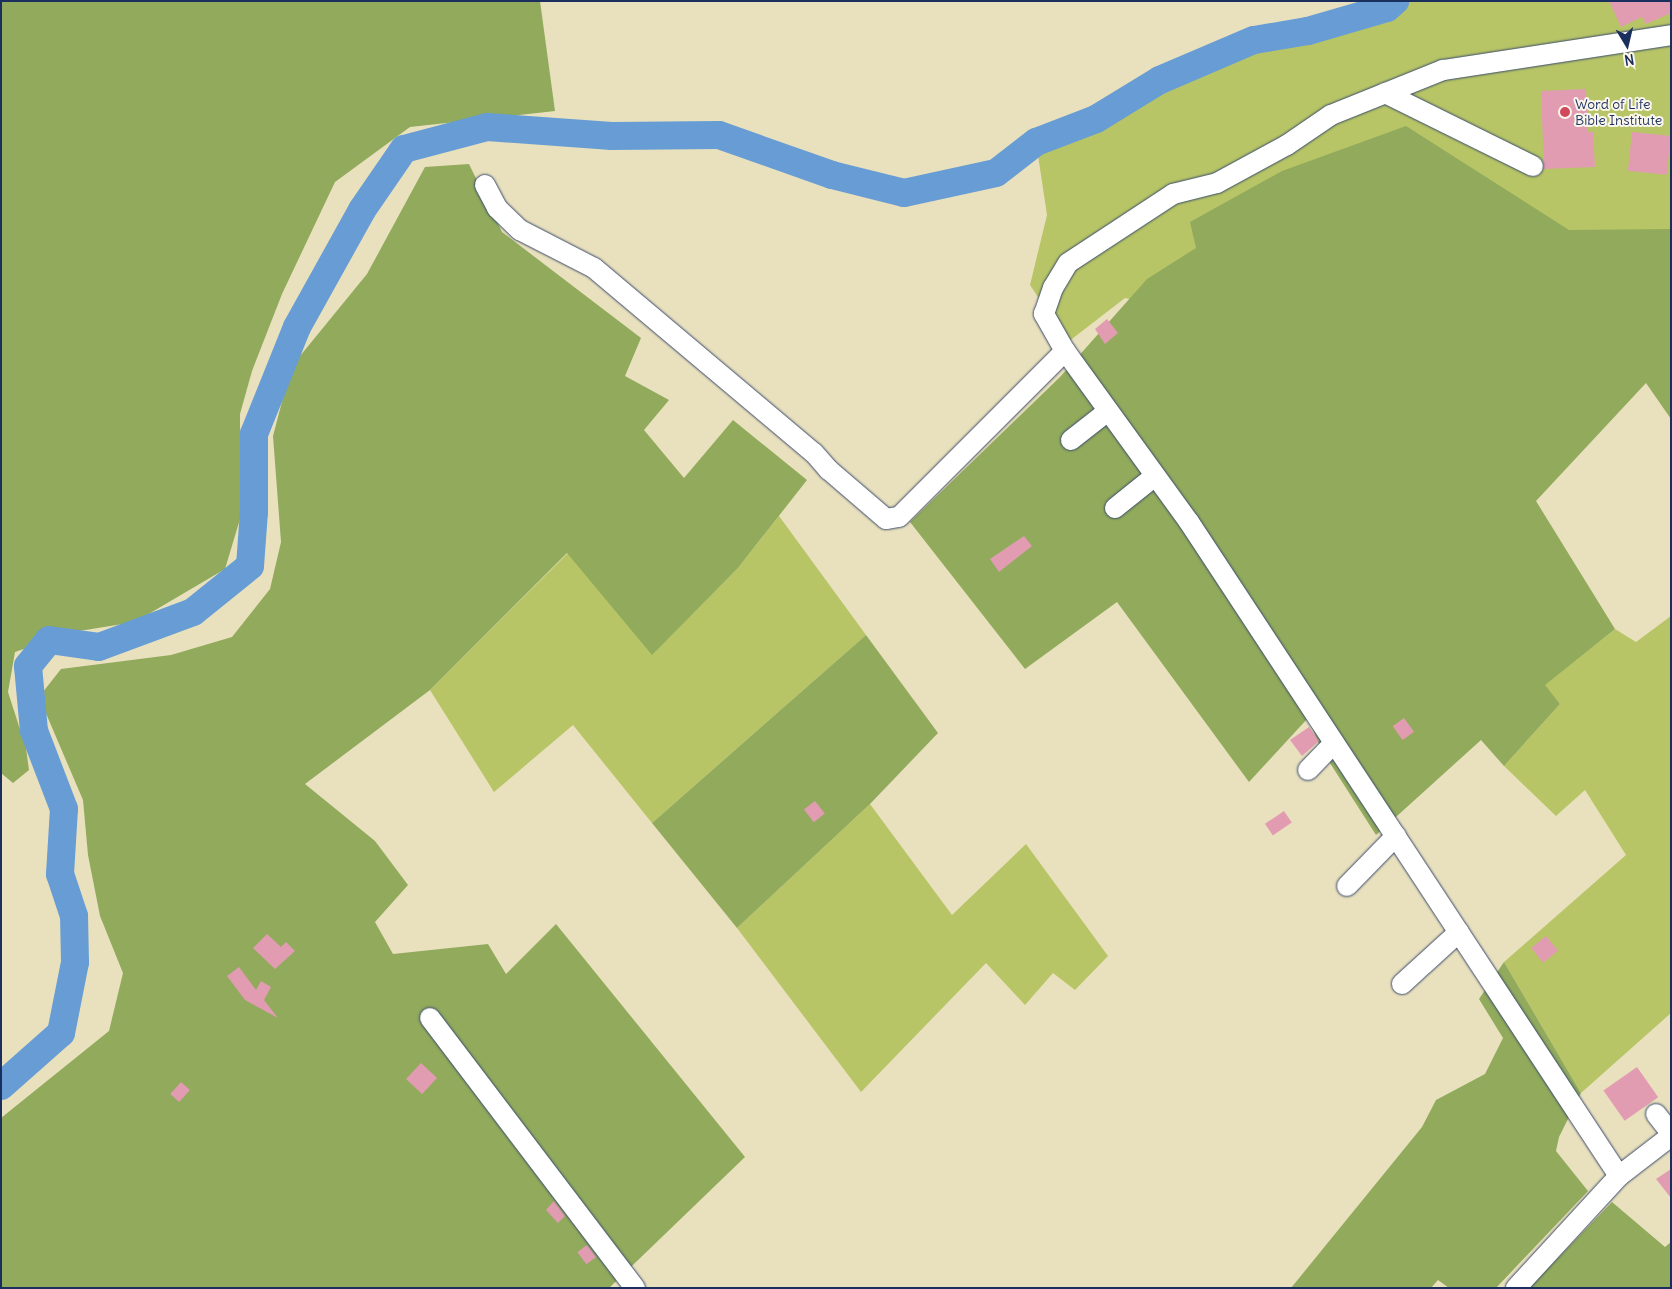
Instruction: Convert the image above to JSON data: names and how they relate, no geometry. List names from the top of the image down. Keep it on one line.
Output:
{"places":["Word of Life Bible Institute"],"north":"bottom"}
